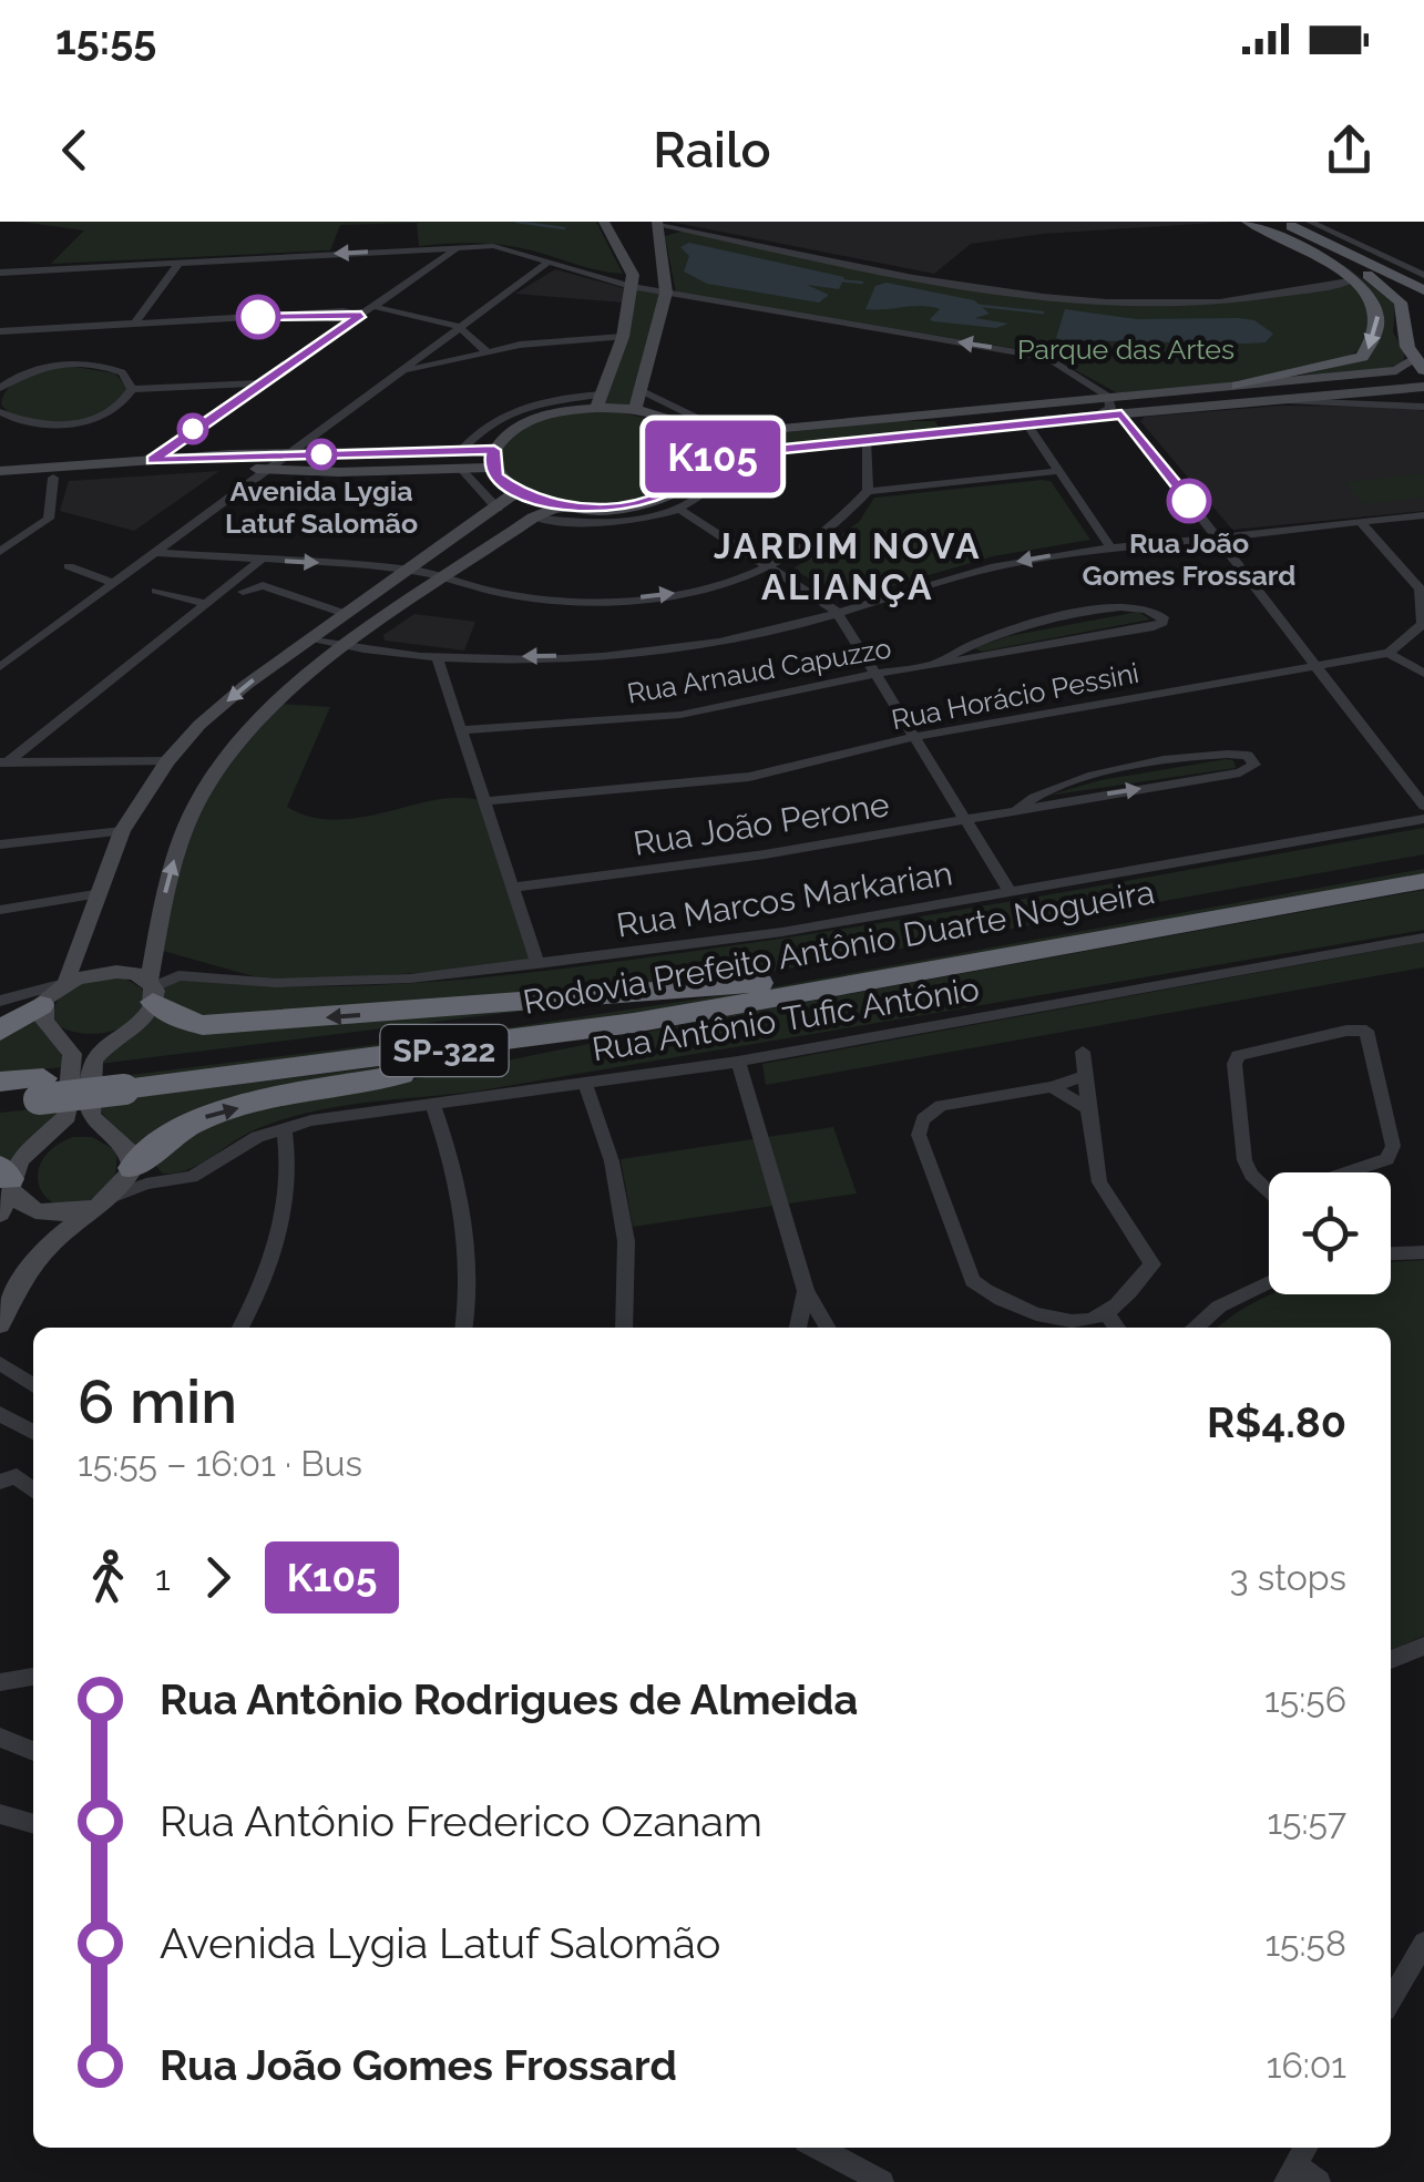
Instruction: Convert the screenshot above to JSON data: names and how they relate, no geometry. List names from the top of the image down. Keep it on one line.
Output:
{"streets":{"highway":["Rodovia Prefeito Antônio Duarte Nogueira","SP-322"],"street":["Rua Arnaud Capuzzo","Rua Horácio Pessini","Rua João Perone","Rua Marcos Markarian","Rua Antônio Tufic Antônio"]},"districts":["JARDIM NOVA ALIANÇA"],"parks":["Parque das Artes"],"places":["Avenida Lygia Latuf Salomão","Rua João Gomes Frossard"],"lines":["bus line K105"],"page":{"status":"15:55","header":"Railo","on_map":"K105","heading":["6 min","15:55 – 16:01 · Bus","R$4.80"],"legs":["1","K105","3 stops"],"list":[{"name":"Rua Antônio Rodrigues de Almeida","value":"15:56"},{"name":"Rua Antônio Frederico Ozanam","value":"15:57"},{"name":"Avenida Lygia Latuf Salomão","value":"15:58"},{"name":"Rua João Gomes Frossard","value":"16:01"}]}}
